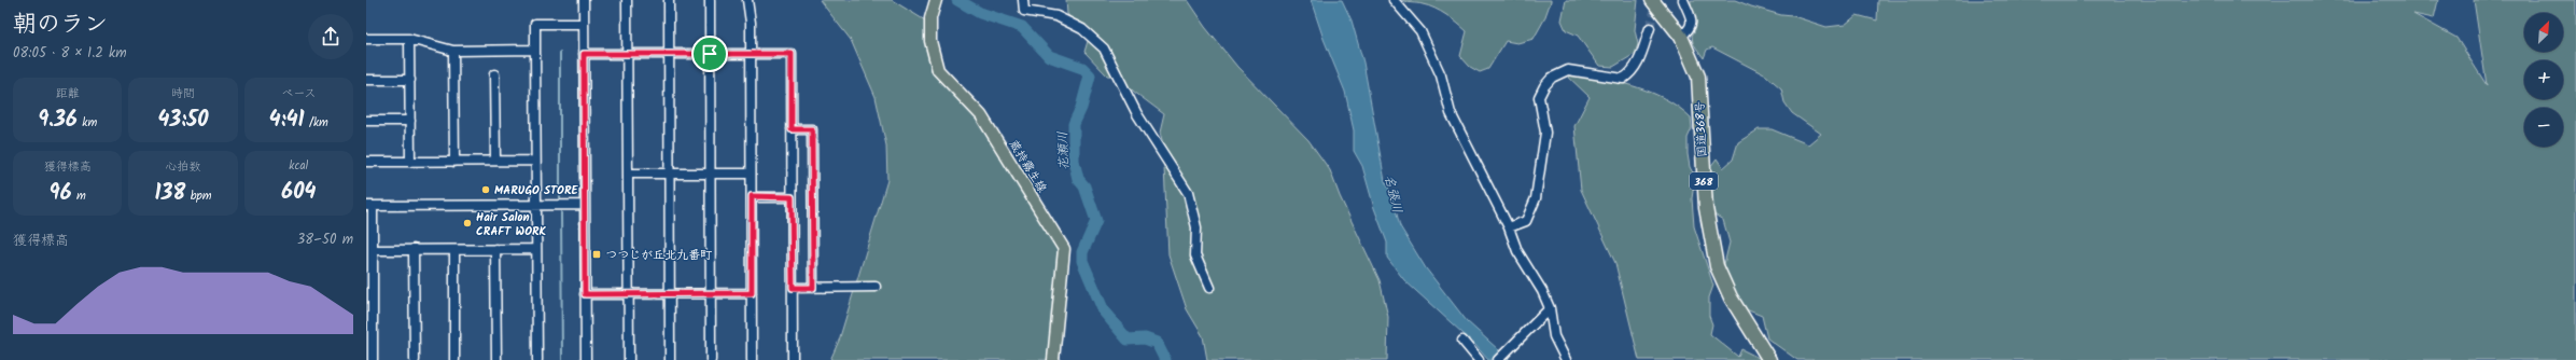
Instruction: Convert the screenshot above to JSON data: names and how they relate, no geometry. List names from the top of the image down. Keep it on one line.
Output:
{"streets":{"highway":["国道368号","368"],"main road":["蔵持霧生線"]},"water":["花瀬川","名張川"],"places":{"other":["MARUGO STORE","Hair Salon CRAFT WORK"],"transit":["つつじが丘北九番町"]},"north":"top right","page":{"heading":["朝のラン","08:05 · 8 × 1.2 km"],"map_buttons":["+","−"],"stats":[["距離","9.36 km"],["時間","43:50"],["ペース","4:41 /km"],["獲得標高","96 m"],["心拍数","138 bpm"],["kcal","604"]],"chart":["獲得標高","38–50 m"]}}
